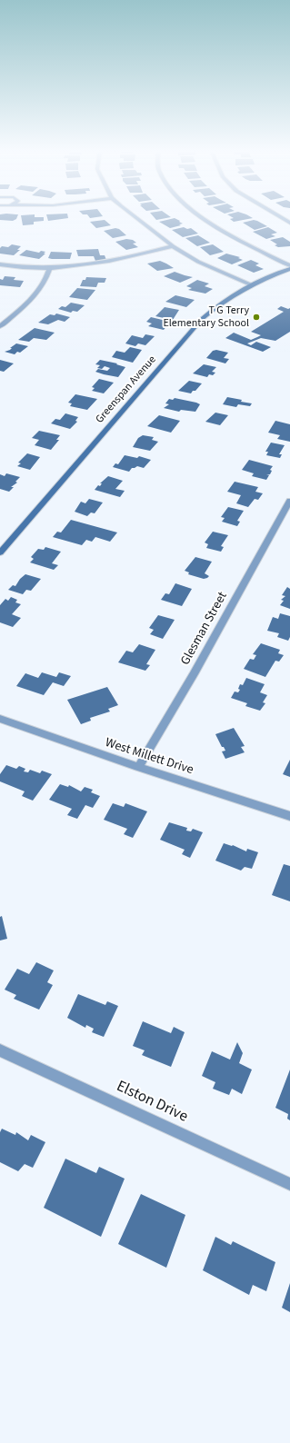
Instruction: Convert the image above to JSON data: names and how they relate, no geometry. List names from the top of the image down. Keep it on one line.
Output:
{"streets":{"street":["Greenspan Avenue","Glesman Street","West Millett Drive","Elston Drive"]},"crossings":[["Glesman Street","West Millett Drive"]],"places":["T G Terry Elementary School"]}
